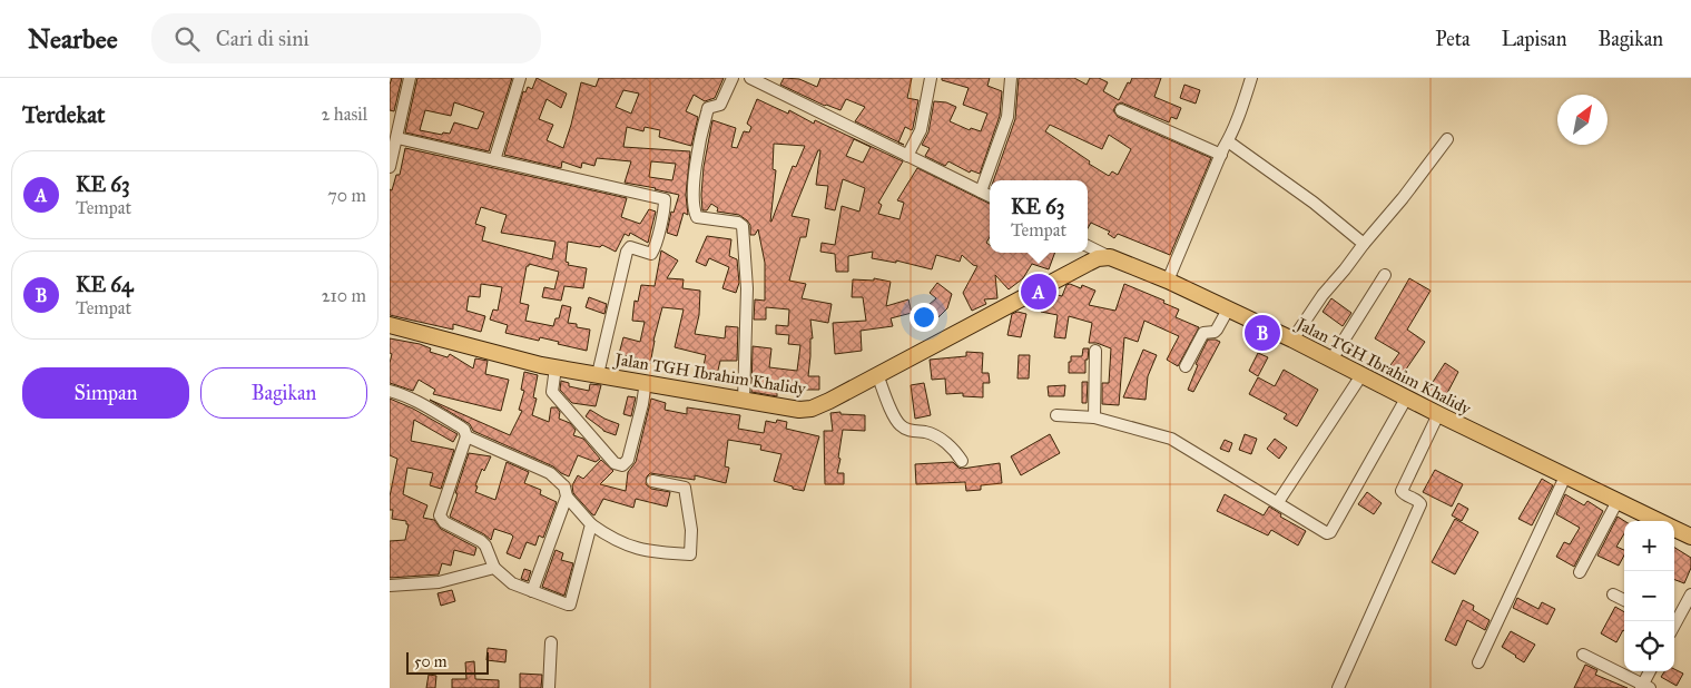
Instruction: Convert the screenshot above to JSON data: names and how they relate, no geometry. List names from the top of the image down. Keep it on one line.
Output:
{"streets":{"main road":["Jalan TGH Ibrahim Khalidy"]},"scale_bar":"50 m","north":"top right","page":{"header":"Nearbee","search":"Cari di sini","nav":["Peta","Lapisan","Bagikan"],"heading":["Terdekat","2 hasil"],"list":[{"mark":"A","name":"KE 63","note":"Tempat","value":"70 m"},{"mark":"B","name":"KE 64","note":"Tempat","value":"210 m"}],"popup":["KE 63","Tempat"],"pins":["A","B"],"buttons":["Simpan","Bagikan"],"map_buttons":["+","−"],"scale":"50 m"}}
